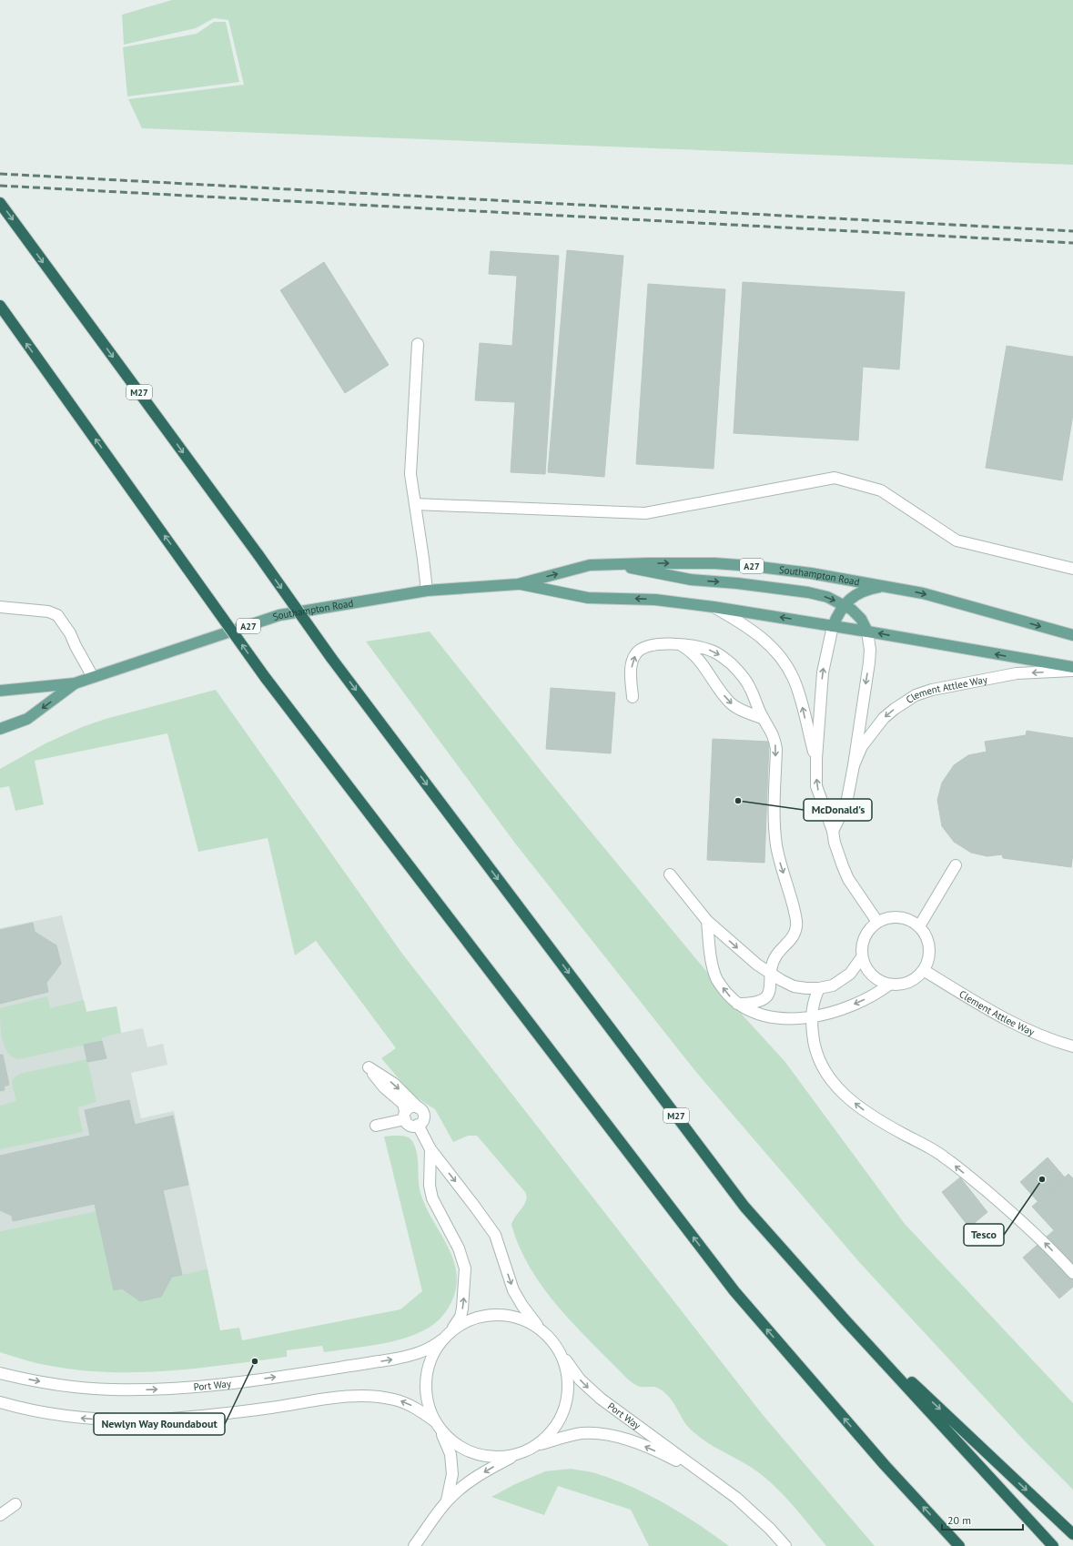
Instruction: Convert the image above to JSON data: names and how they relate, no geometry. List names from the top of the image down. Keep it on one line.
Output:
{"streets":{"highway":["M27"],"main road":["A27","Southampton Road"],"street":["Clement Attlee Way","Port Way"]},"crossings":[["Southampton Road","Clement Attlee Way"]],"one_way":["Clement Attlee Way"],"places":["McDonald's","Tesco","Newlyn Way Roundabout"],"scale_bar":"20 m"}
